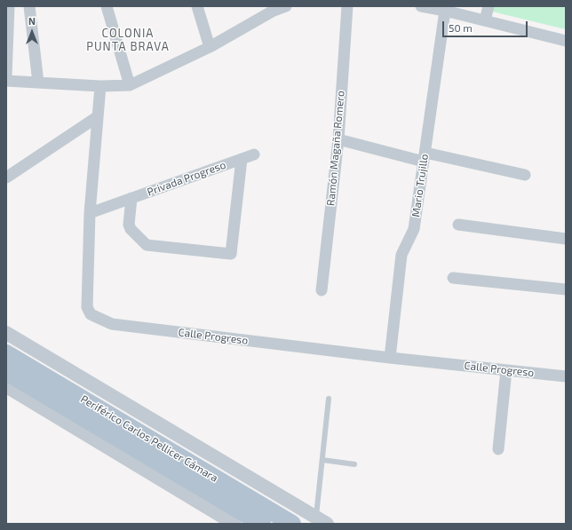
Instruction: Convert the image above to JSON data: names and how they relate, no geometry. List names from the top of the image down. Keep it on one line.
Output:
{"streets":{"main road":["Periférico Carlos Pellicer Cámara"],"street":["Ramón Magaña Romero","Privada Progreso","Mario Trujillo","Calle Progreso"]},"crossings":[["Privada Progreso","Calle Progreso"],["Mario Trujillo","Calle Progreso"]],"districts":["COLONIA PUNTA BRAVA"],"scale_bar":"50 m","north":"top"}
